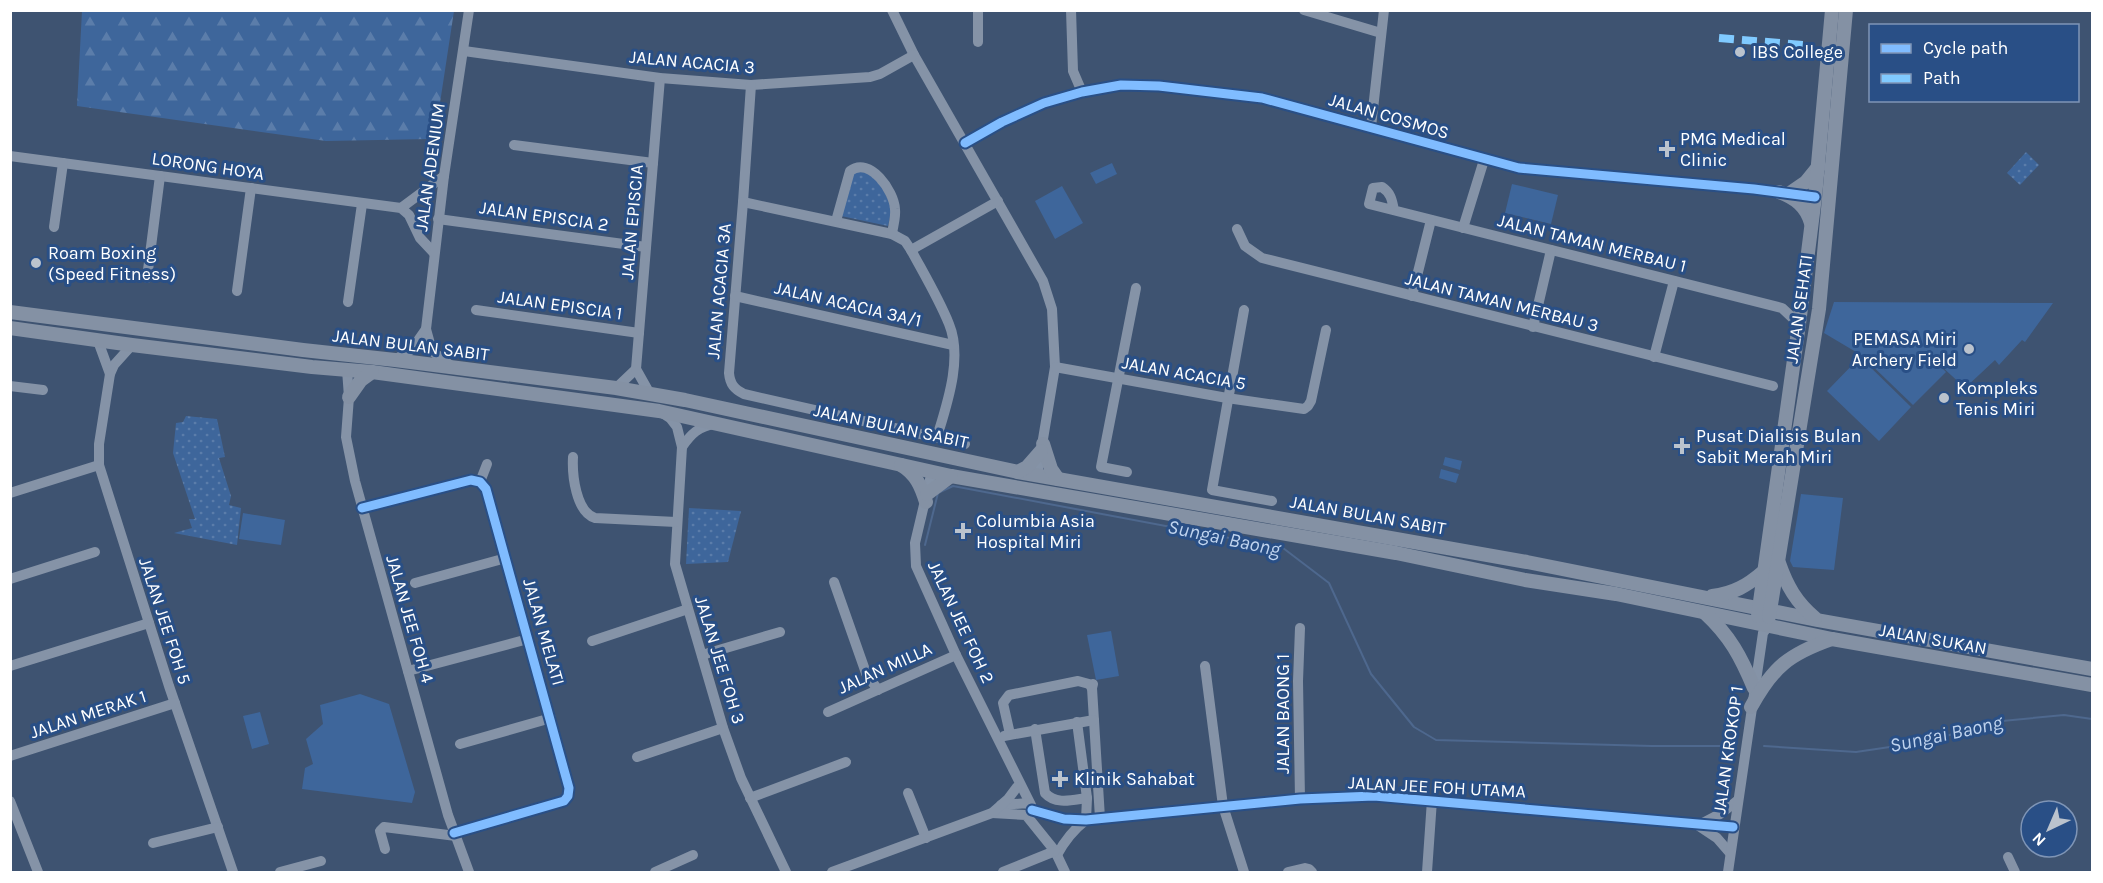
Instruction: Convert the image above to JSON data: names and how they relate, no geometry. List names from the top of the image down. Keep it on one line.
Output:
{"streets":{"main road":["JALAN SEHATI","JALAN BULAN SABIT","JALAN SUKAN"],"street":["JALAN ACACIA 3","JALAN COSMOS","LORONG HOYA","JALAN ADENIUM","JALAN EPISCIA 2","JALAN EPISCIA","JALAN TAMAN MERBAU 1","JALAN ACACIA 3A","JALAN TAMAN MERBAU 3","JALAN ACACIA 3A/1","JALAN EPISCIA 1","JALAN ACACIA 5","JALAN JEE FOH 4","JALAN JEE FOH 5","JALAN JEE FOH 2","JALAN MELATI","JALAN JEE FOH 3","JALAN MILLA","JALAN MERAK 1","JALAN BAONG 1","JALAN KROKOP 1","JALAN JEE FOH UTAMA"]},"crossings":[["JALAN ACACIA 3","JALAN ADENIUM"],["JALAN ACACIA 3","JALAN EPISCIA"],["JALAN ACACIA 3","JALAN ACACIA 3A"],["JALAN COSMOS","JALAN SEHATI"],["JALAN ADENIUM","JALAN EPISCIA 2"],["JALAN ADENIUM","JALAN BULAN SABIT"],["JALAN EPISCIA 2","JALAN EPISCIA"],["JALAN EPISCIA","JALAN EPISCIA 1"],["JALAN ACACIA 3A","JALAN ACACIA 3A/1"],["JALAN SEHATI","JALAN BULAN SABIT"],["JALAN SEHATI","JALAN SUKAN"],["JALAN BULAN SABIT","JALAN JEE FOH 4"],["JALAN BULAN SABIT","JALAN JEE FOH 5"],["JALAN BULAN SABIT","JALAN JEE FOH 2"],["JALAN BULAN SABIT","JALAN SUKAN"],["JALAN BULAN SABIT","JALAN JEE FOH 3"],["JALAN BULAN SABIT","JALAN KROKOP 1"],["JALAN JEE FOH 4","JALAN MELATI"],["JALAN JEE FOH 5","JALAN MERAK 1"],["JALAN JEE FOH 2","JALAN MILLA"],["JALAN JEE FOH 2","JALAN JEE FOH UTAMA"],["JALAN SUKAN","JALAN KROKOP 1"],["JALAN BAONG 1","JALAN JEE FOH UTAMA"],["JALAN KROKOP 1","JALAN JEE FOH UTAMA"]],"water":["Sungai Baong"],"places":{"other":["IBS College","Roam Boxing (Speed Fitness)","PEMASA Miri Archery Field","Kompleks Tenis Miri"],"health":["PMG Medical Clinic","Pusat Dialisis Bulan Sabit Merah Miri","Columbia Asia Hospital Miri","Klinik Sahabat"]},"legend":["Cycle path","Path"],"north":"bottom left"}
